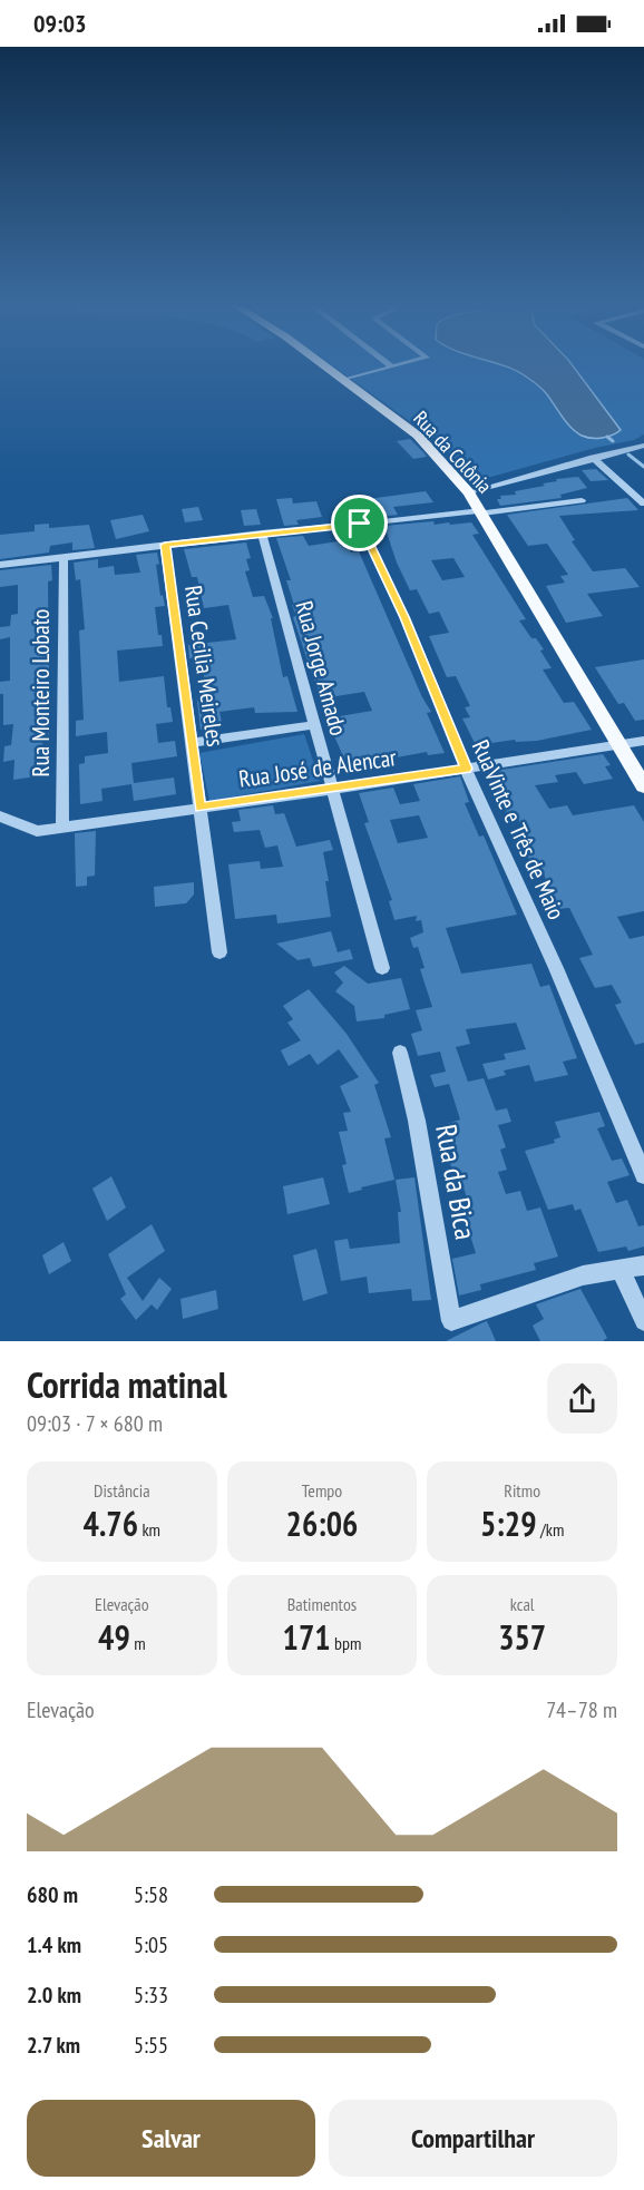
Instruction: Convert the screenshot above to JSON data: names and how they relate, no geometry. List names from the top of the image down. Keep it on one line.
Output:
{"streets":{"main road":["Rua da Colônia"],"street":["Rua Cecilia Meireles","Rua Jorge Amado","Rua Monteiro Lobato","Rua José de Alencar","RuaVinte e Três de Maio","Rua da Bica"]},"crossings":[["Rua da Colônia","Rua José de Alencar"],["Rua Cecilia Meireles","Rua José de Alencar"],["Rua Jorge Amado","Rua José de Alencar"],["Rua Monteiro Lobato","Rua José de Alencar"],["Rua José de Alencar","RuaVinte e Três de Maio"]],"page":{"status":"09:03","heading":["Corrida matinal","09:03 · 7 × 680 m"],"stats":[["Distância","4.76 km"],["Tempo","26:06"],["Ritmo","5:29 /km"],["Elevação","49 m"],["Batimentos","171 bpm"],["kcal","357"]],"chart":["Elevação","74–78 m"],"list":[{"name":"680 m","note":"5:58"},{"name":"1.4 km","note":"5:05"},{"name":"2.0 km","note":"5:33"},{"name":"2.7 km","note":"5:55"}],"buttons":["Salvar","Compartilhar"]}}
